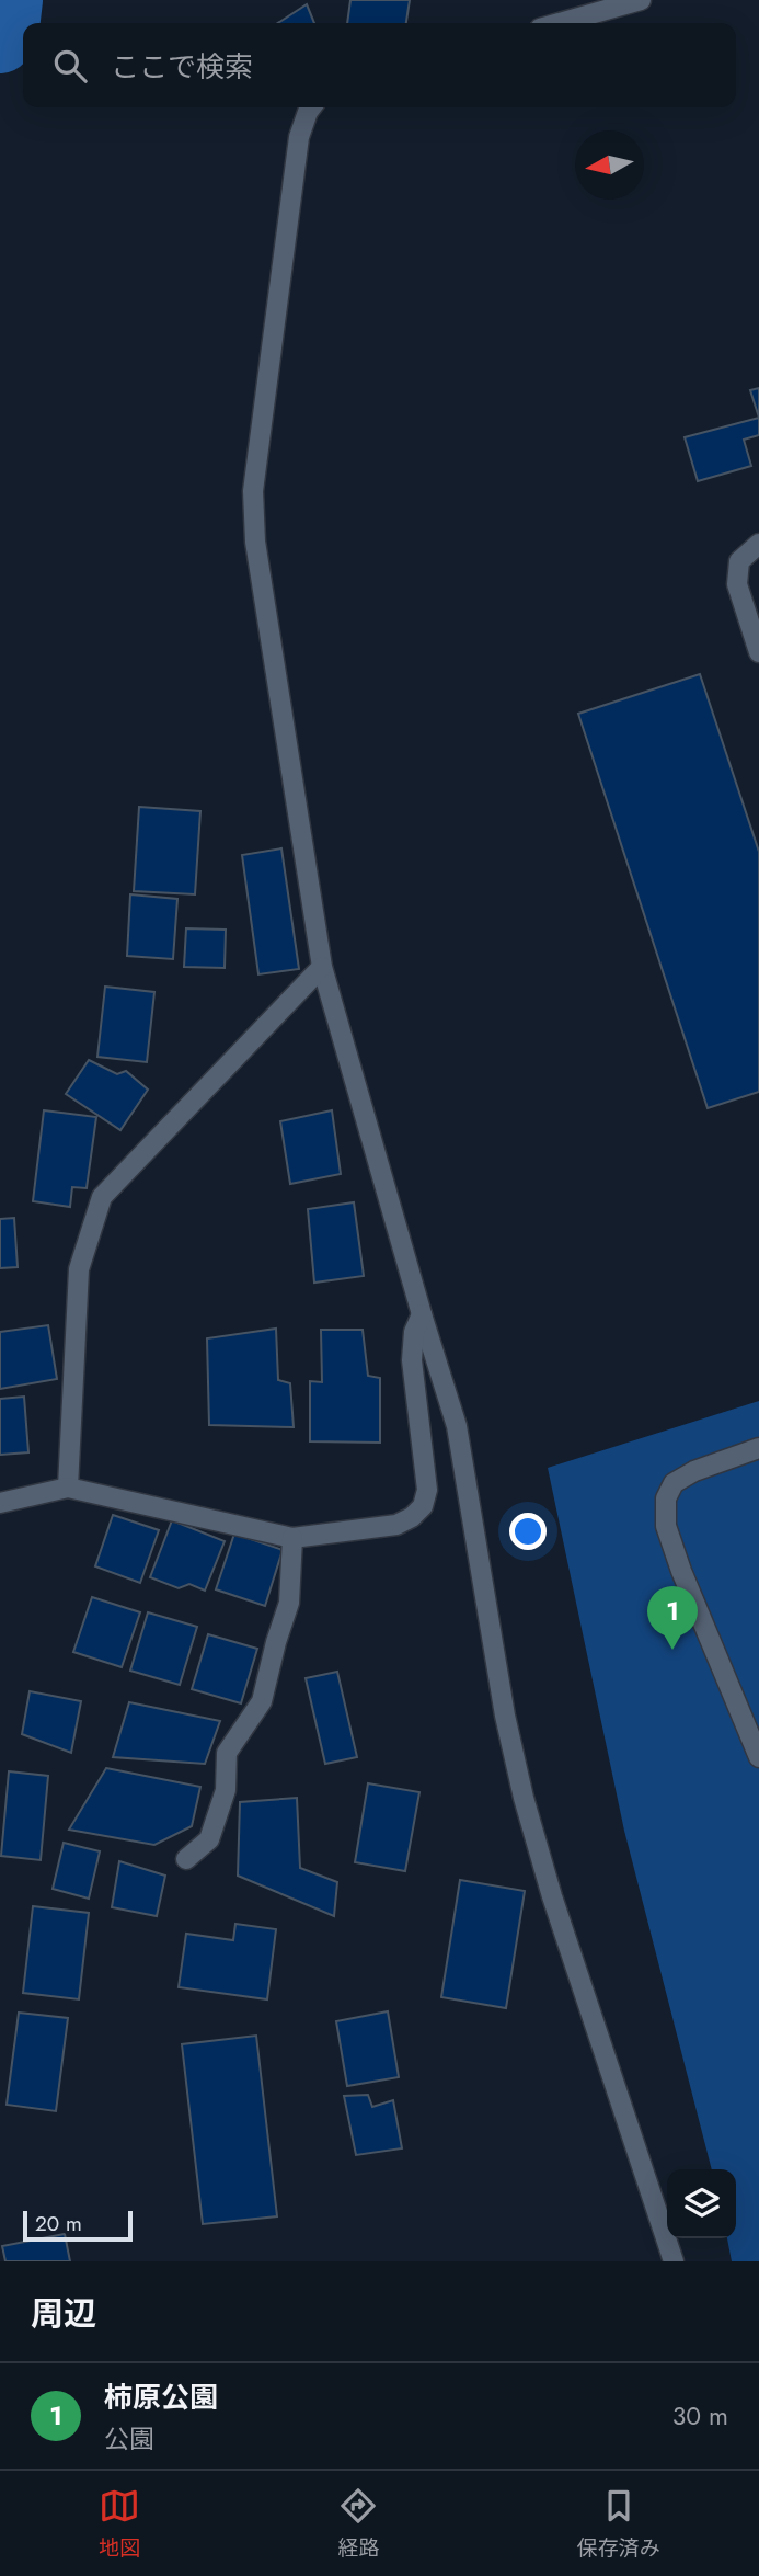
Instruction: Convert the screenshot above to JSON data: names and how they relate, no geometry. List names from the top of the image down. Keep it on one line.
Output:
{"scale_bar":"20 m","north":"left","page":{"search":"ここで検索","pins":"1","scale":"20 m","heading":"周辺","list":[{"mark":"1","name":"柿原公園","note":"公園","value":"30 m"}],"nav":["地図","経路","保存済み"]}}
